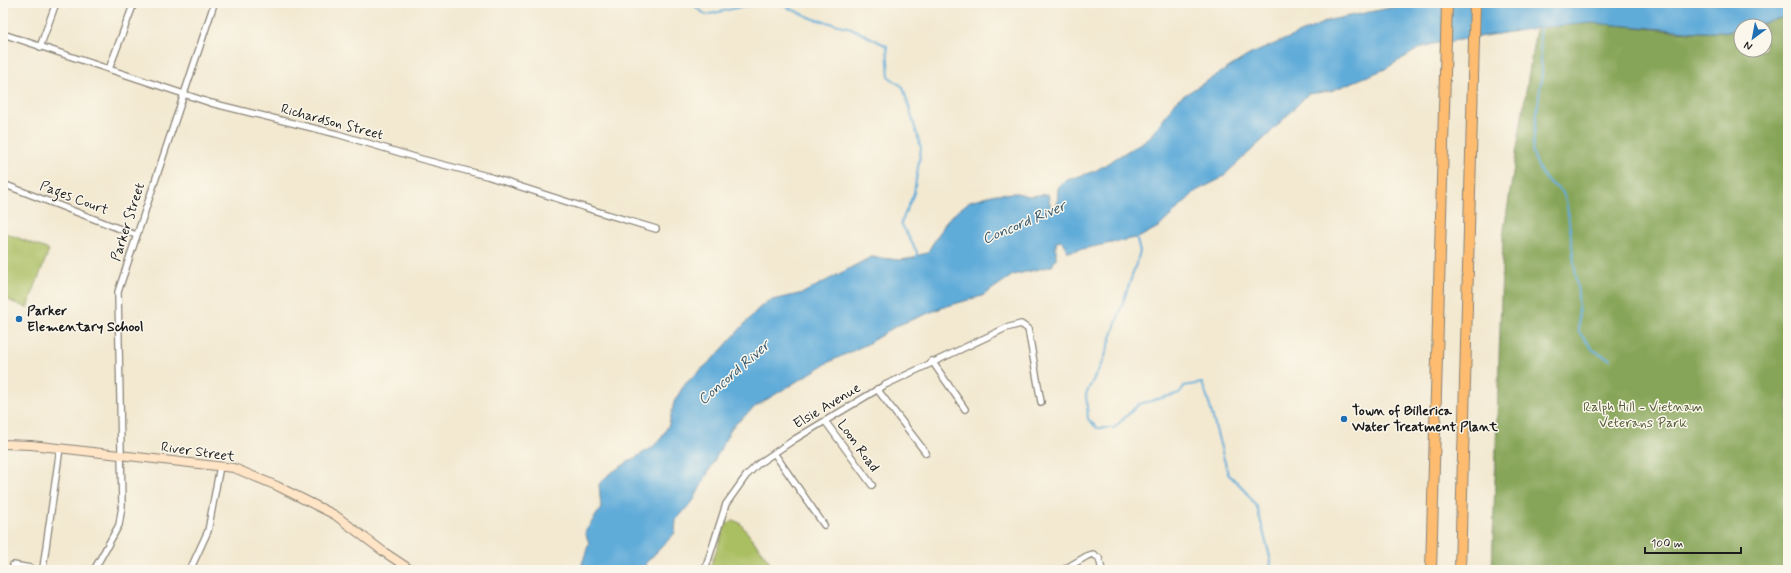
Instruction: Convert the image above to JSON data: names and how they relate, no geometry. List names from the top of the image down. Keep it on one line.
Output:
{"streets":{"main road":["River Street"],"street":["Richardson Street","Pages Court","Parker Street","Elsie Avenue","Loon Road"]},"crossings":[["Richardson Street","Parker Street"],["Pages Court","Parker Street"],["Parker Street","River Street"],["Elsie Avenue","Loon Road"]],"water":["Concord River"],"parks":["Ralph Hill - Vietnam Veterans Park"],"places":["Parker Elementary School","Town of Billerica Water Treatment Plant"],"scale_bar":"100 m","north":"bottom left"}
